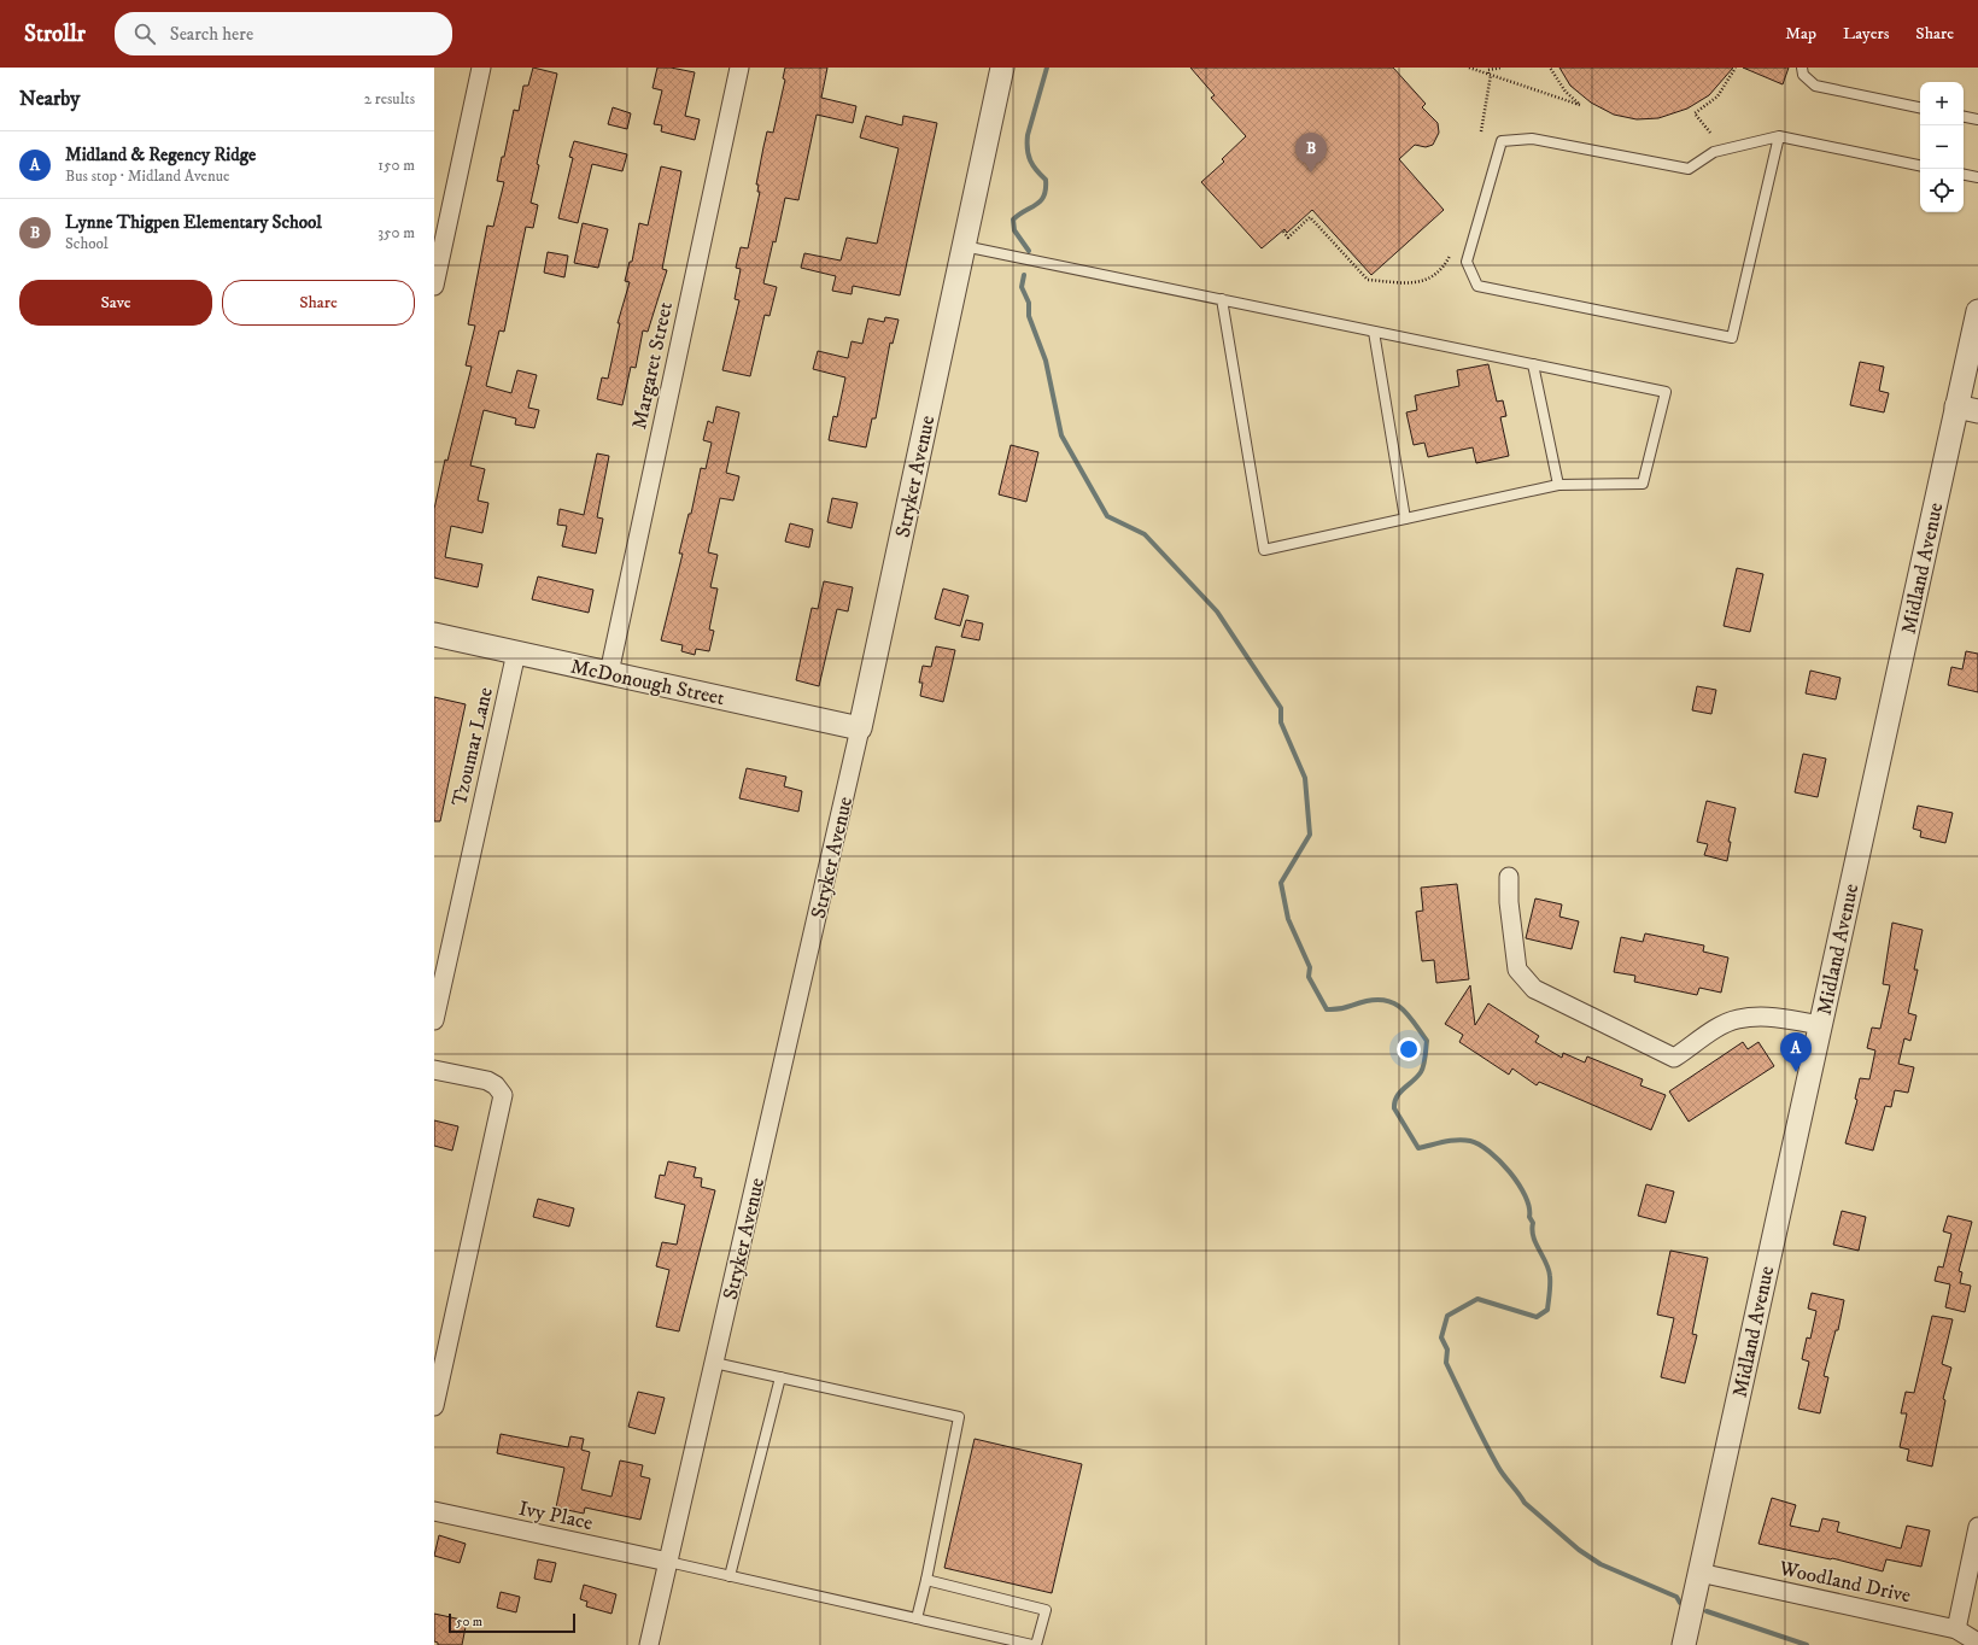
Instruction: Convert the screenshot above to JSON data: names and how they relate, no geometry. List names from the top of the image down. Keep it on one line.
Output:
{"streets":{"street":["Margaret Street","Stryker Avenue","Midland Avenue","McDonough Street","Tzoumar Lane","Ivy Place","Woodland Drive"]},"crossings":[["Margaret Street","McDonough Street"],["Stryker Avenue","McDonough Street"],["Stryker Avenue","Ivy Place"],["Midland Avenue","Woodland Drive"],["McDonough Street","Tzoumar Lane"]],"scale_bar":"50 m","page":{"header":"Strollr","search":"Search here","nav":["Map","Layers","Share"],"heading":["Nearby","2 results"],"map_buttons":["+","−"],"list":[{"mark":"A","name":"Midland & Regency Ridge","note":"Bus stop · Midland Avenue","value":"150 m"},{"mark":"B","name":"Lynne Thigpen Elementary School","note":"School","value":"350 m"}],"pins":["B","A"],"buttons":["Save","Share"],"scale":"50 m"}}
